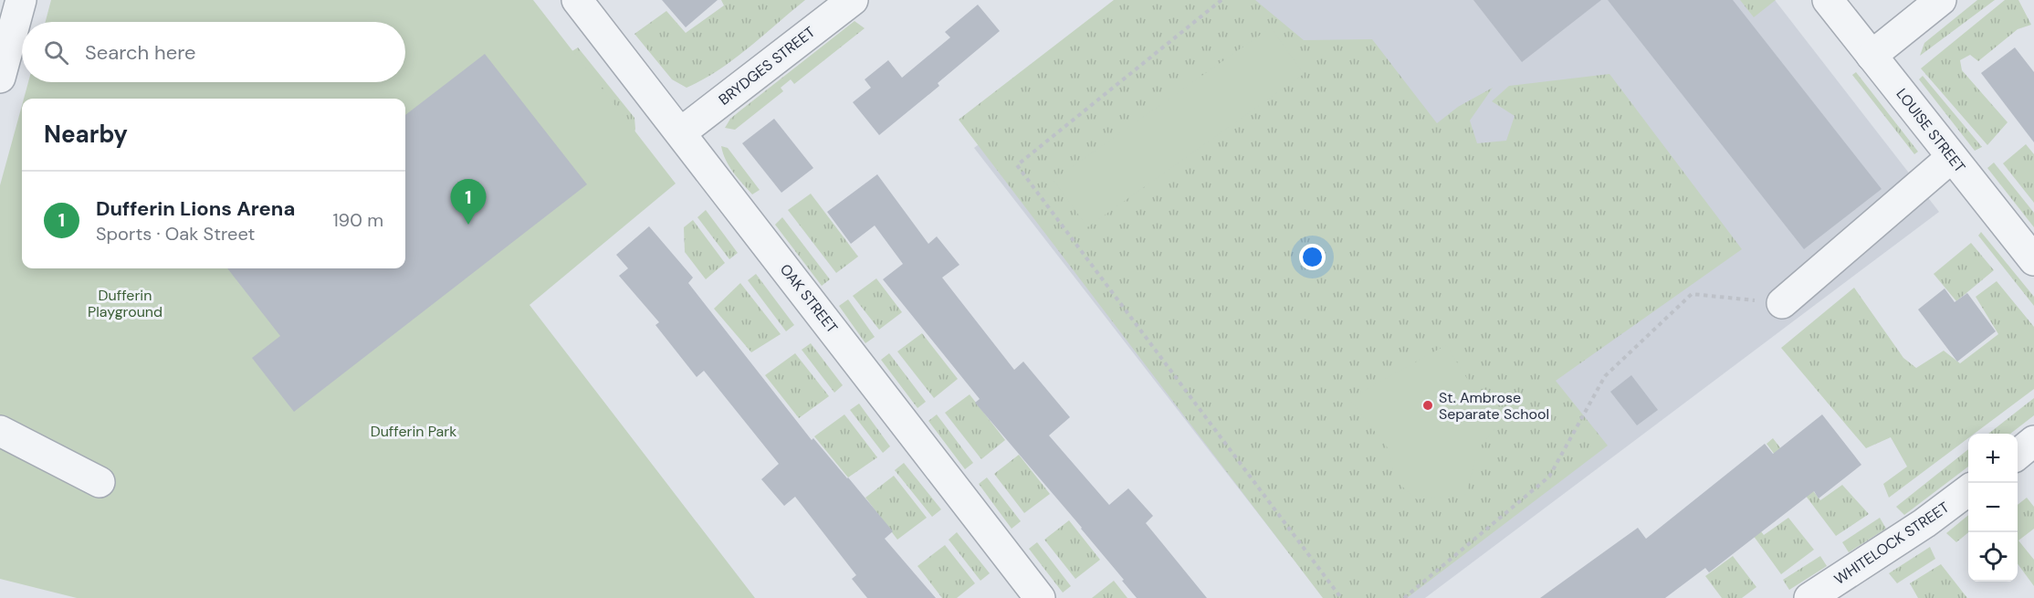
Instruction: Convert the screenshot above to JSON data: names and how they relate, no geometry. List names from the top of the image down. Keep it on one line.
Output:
{"streets":{"street":["BRYDGES STREET","LOUISE STREET","OAK STREET","WHITELOCK STREET"]},"crossings":[["BRYDGES STREET","OAK STREET"]],"parks":["Dufferin Playground","Dufferin Park"],"places":["St. Ambrose Separate School"],"page":{"search":"Search here","heading":"Nearby","list":[{"mark":"1","name":"Dufferin Lions Arena","note":"Sports · Oak Street","value":"190 m"}],"pins":"1","map_buttons":["+","−"]}}
